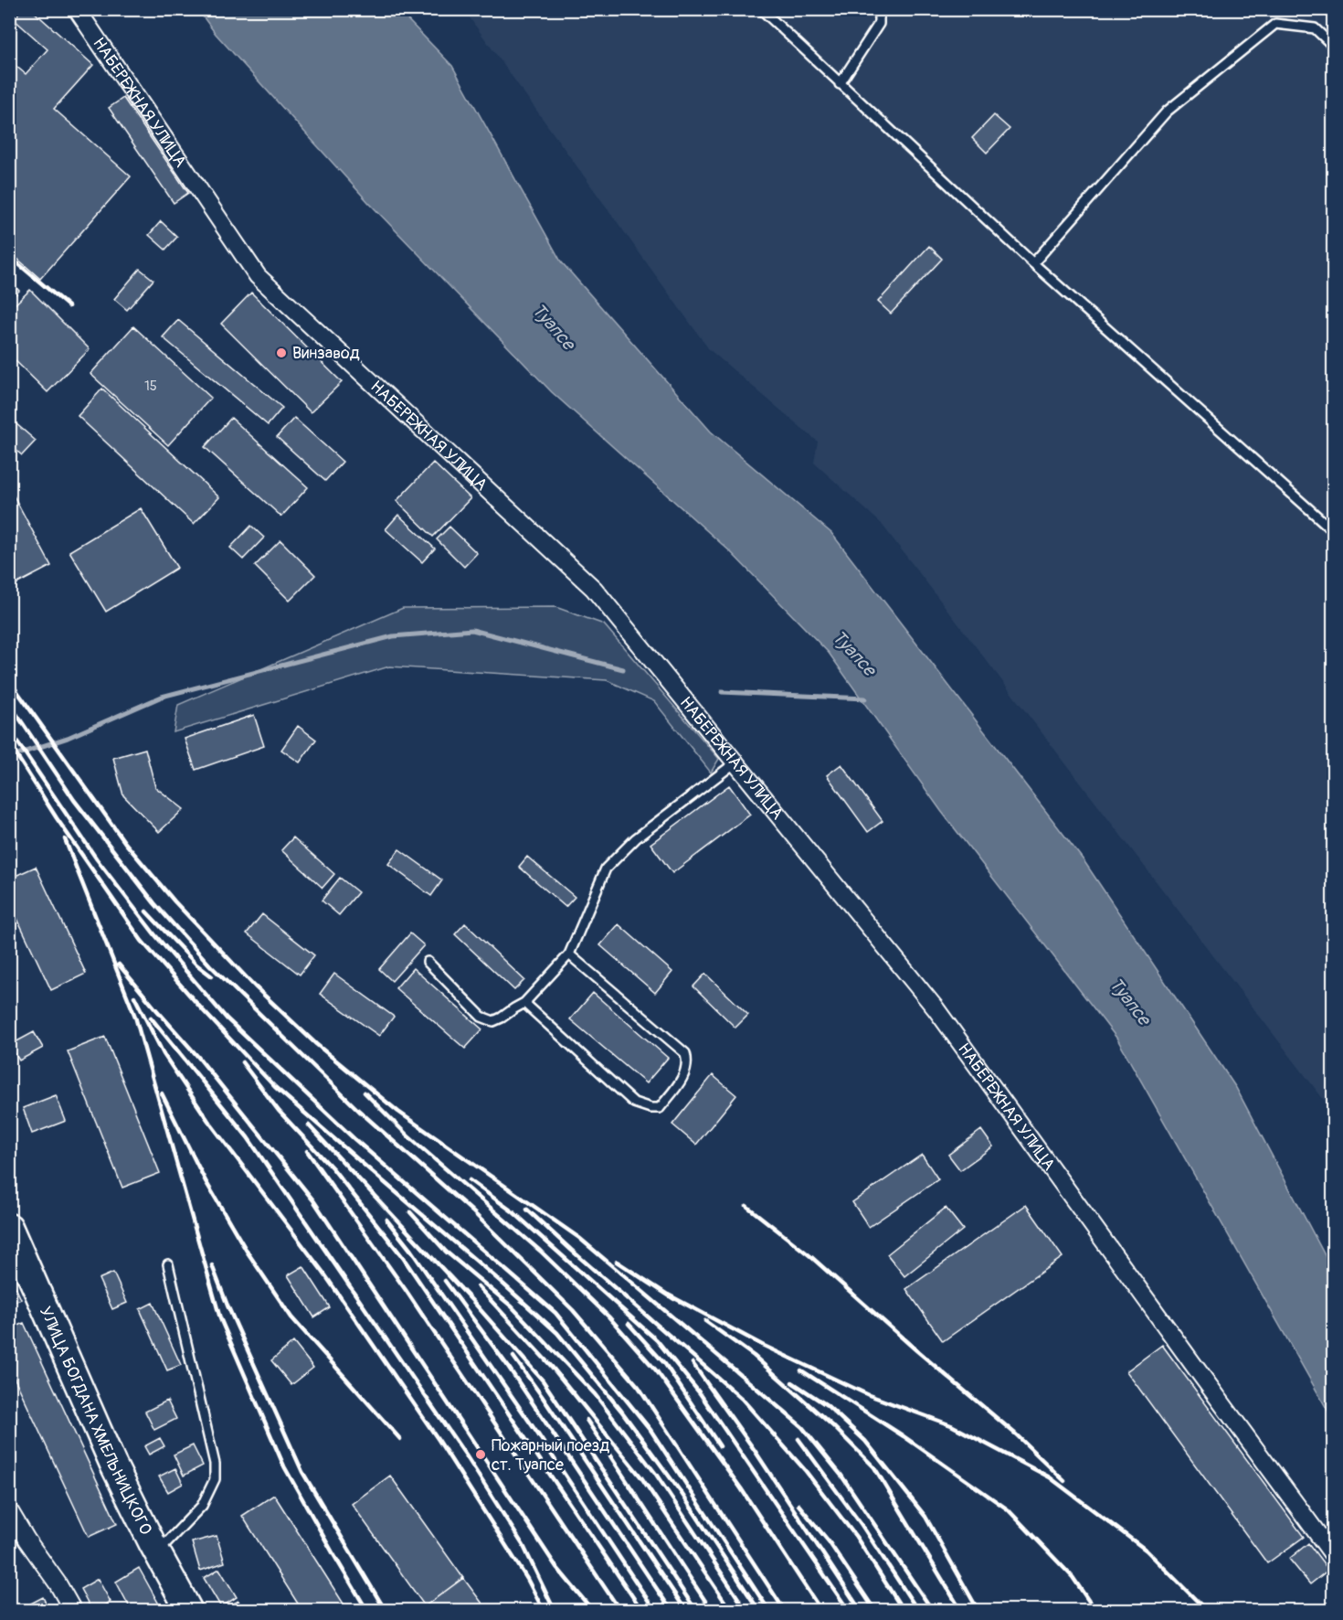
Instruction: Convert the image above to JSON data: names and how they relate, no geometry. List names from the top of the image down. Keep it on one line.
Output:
{"streets":{"main road":["УЛИЦА БОГДАНА ХМЕЛЬНИЦКОГО"],"street":["НАБЕРЕЖНАЯ УЛИЦА"]},"water":["Туапсе"],"places":["Винзавод","Пожарный поезд ст. Туапсе"],"house_numbers":["15"]}
